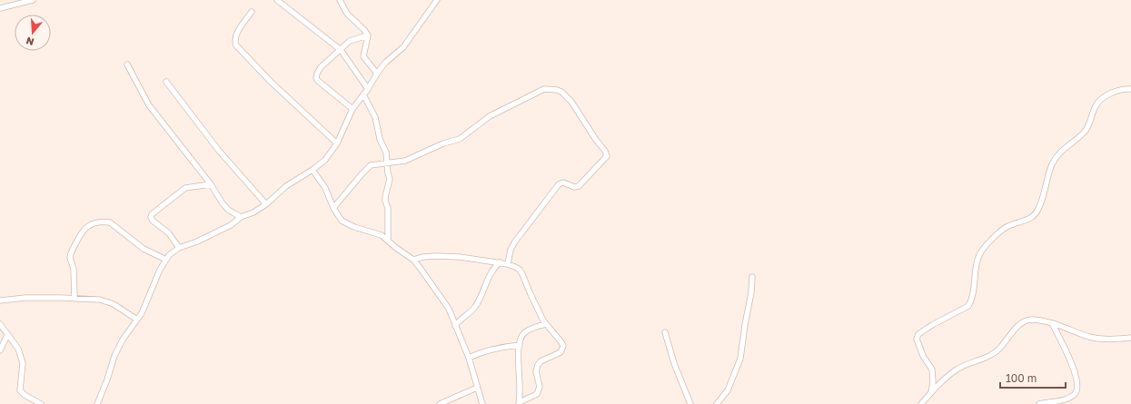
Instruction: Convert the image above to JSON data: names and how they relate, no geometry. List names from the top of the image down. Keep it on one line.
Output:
{"scale_bar":"100 m","north":"bottom"}
